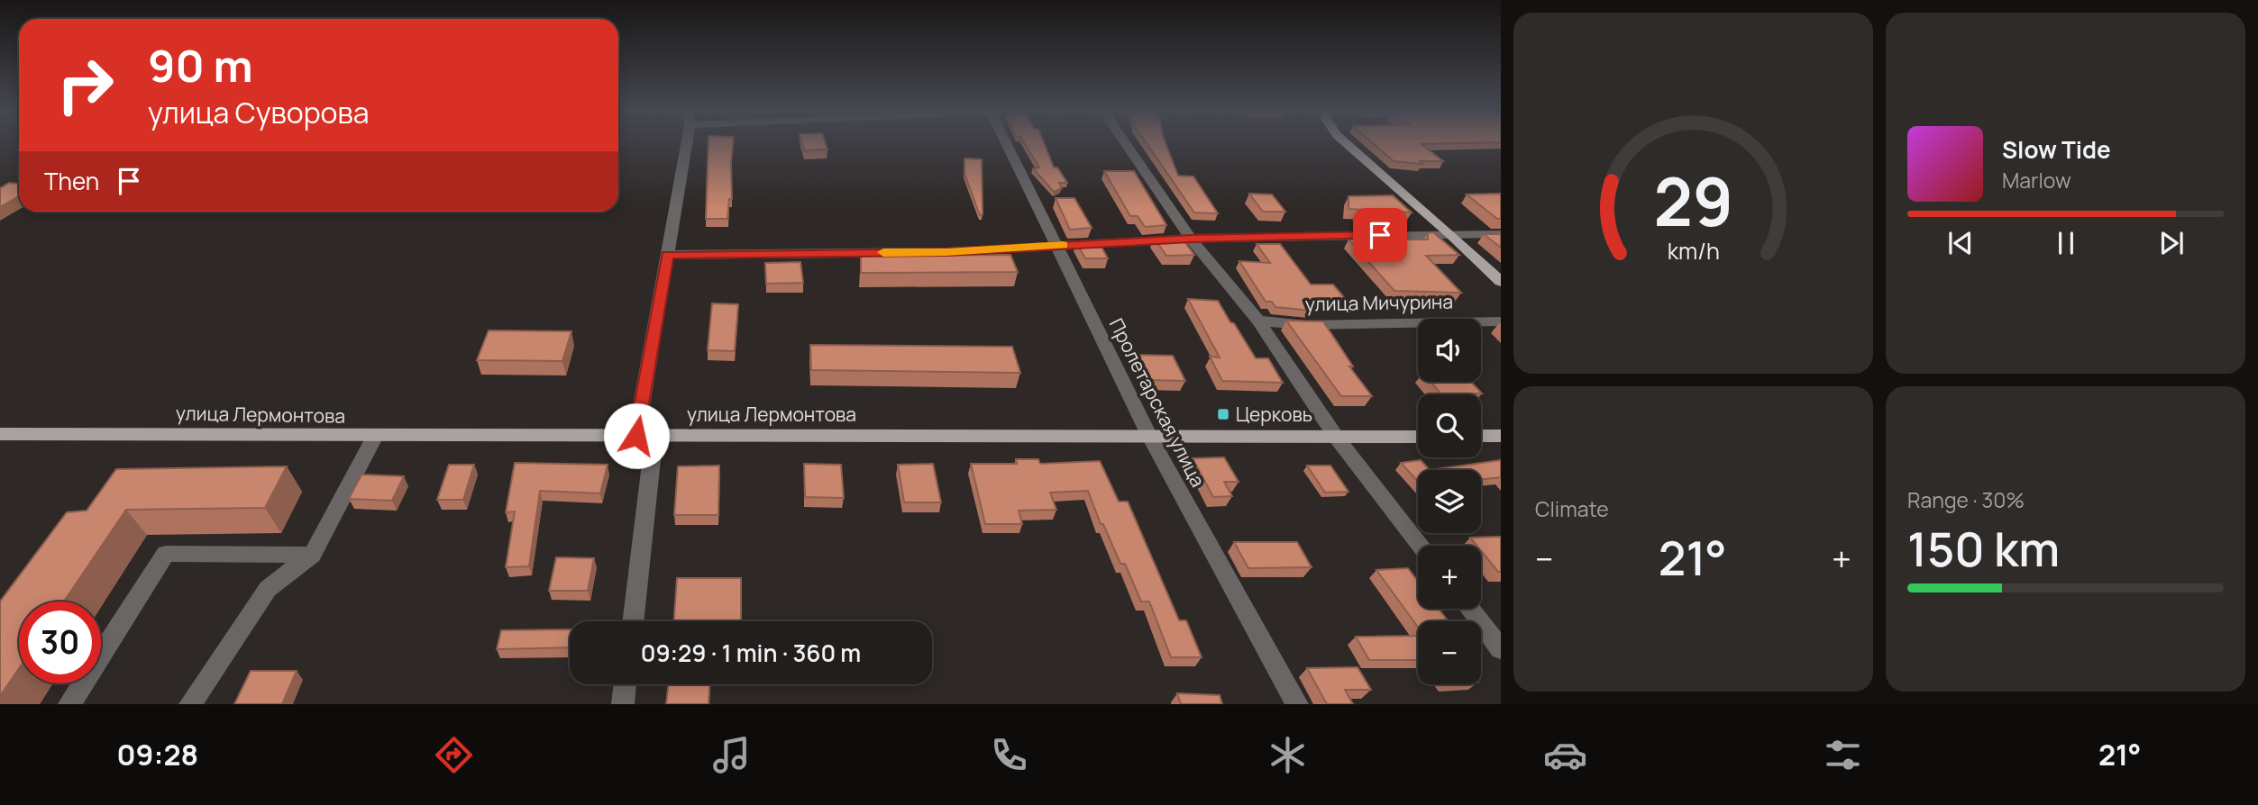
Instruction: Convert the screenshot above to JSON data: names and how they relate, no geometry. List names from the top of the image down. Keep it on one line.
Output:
{"streets":{"main road":["улица Лермонтова"],"street":["улица Мичурина","Пролетарская улица"]},"crossings":[["Пролетарская улица","улица Лермонтова"]],"places":{"transit":["Церковь"]},"page":{"turn":["90 m","улица Суворова"],"song":["Slow Tide","Marlow"],"then":"Then","map_buttons":["+","−"],"tile":["Climate",["Range · 30%","150 km"]],"heat":["−","21°","+"],"limit":"30","trip":"09:29 · 1 min · 360 m","tabs":["09:28","21°"],"gauge":["29","km/h"]}}
